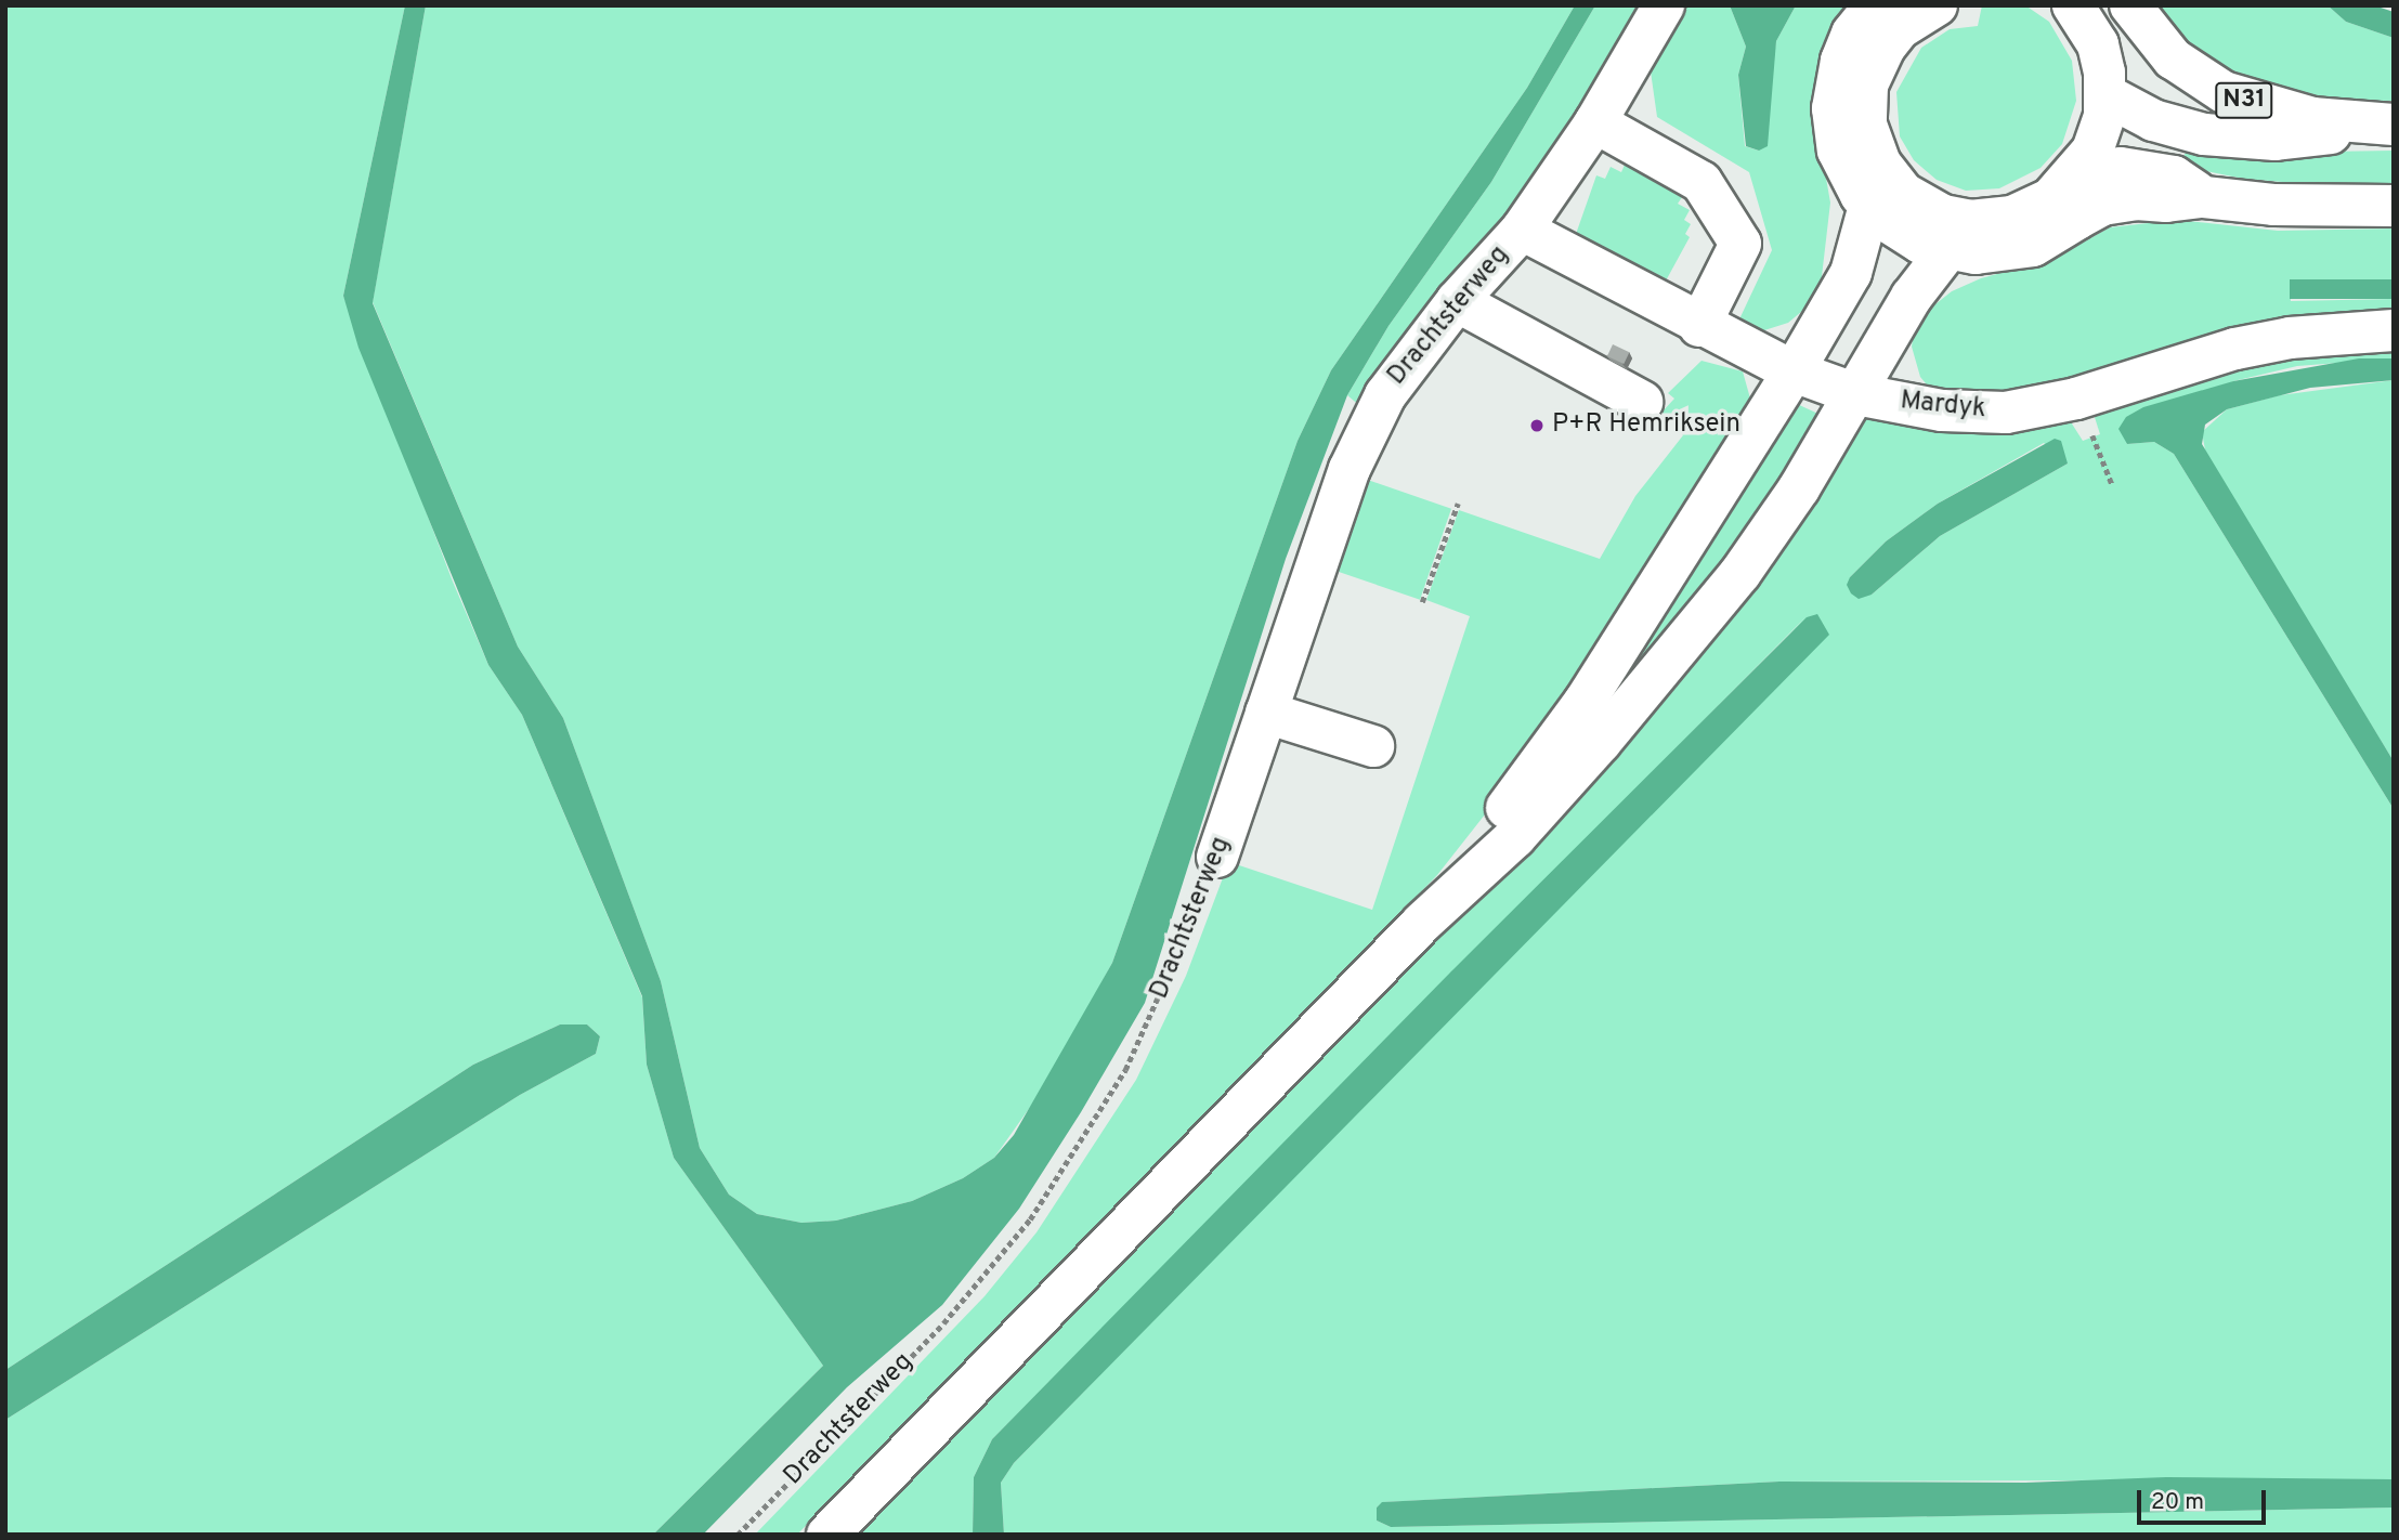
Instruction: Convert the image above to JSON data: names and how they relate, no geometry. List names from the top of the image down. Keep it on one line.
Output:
{"streets":{"main road":["N31","Drachtsterweg","Mardyk"]},"crossings":[["Drachtsterweg","Mardyk"]],"places":["P+R Hemriksein"],"scale_bar":"20 m"}
